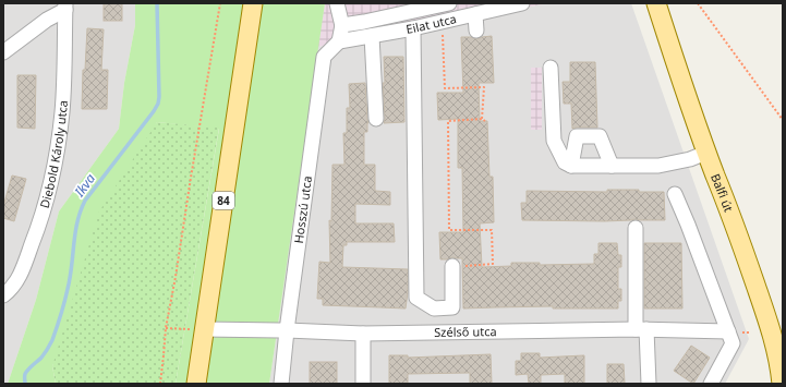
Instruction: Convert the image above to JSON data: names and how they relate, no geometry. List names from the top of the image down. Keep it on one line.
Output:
{"streets":{"main road":["Balfi út","84"],"street":["Eilat utca","Diebold Károly utca","Hosszú utca","Szélső utca"]},"crossings":[["Eilat utca","Hosszú utca"],["Eilat utca","Szélső utca"],["84","Szélső utca"],["Hosszú utca","Szélső utca"]],"water":["Ikva"]}
